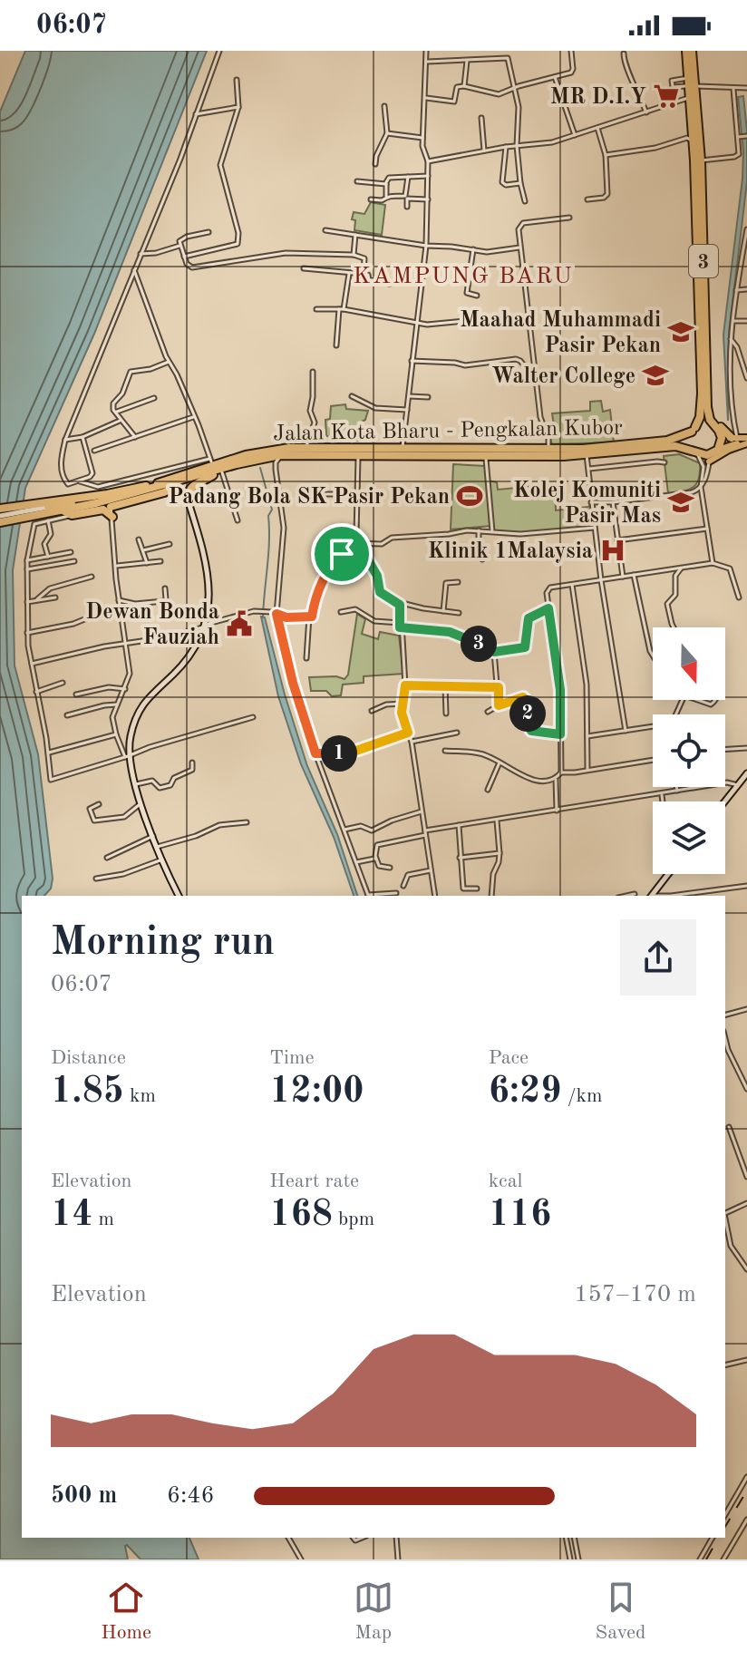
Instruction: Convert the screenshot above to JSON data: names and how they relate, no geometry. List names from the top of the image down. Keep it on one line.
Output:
{"streets":{"highway":["3","Jalan Kota Bharu - Pengkalan Kubor"]},"crossings":[["3","Jalan Kota Bharu - Pengkalan Kubor"]],"districts":["KAMPUNG BARU"],"places":{"supermarket":["MR D.I.Y"],"school or university":["Maahad Muhammadi Pasir Pekan","Walter College","Kolej Komuniti Pasir Mas"],"sports":["Padang Bola SK Pasir Pekan"],"hospital":["Klinik 1Malaysia"],"public building":["Dewan Bonda Fauziah"]},"north":"bottom","page":{"status":"06:07","pins":["3","2","1"],"heading":["Morning run","06:07"],"stats":[["Distance","1.85 km"],["Time","12:00"],["Pace","6:29 /km"],["Elevation","14 m"],["Heart rate","168 bpm"],["kcal","116"]],"chart":["Elevation","157–170 m"],"list":[{"name":"500 m","note":"6:46"}],"tabs":["Home","Map","Saved"]}}
